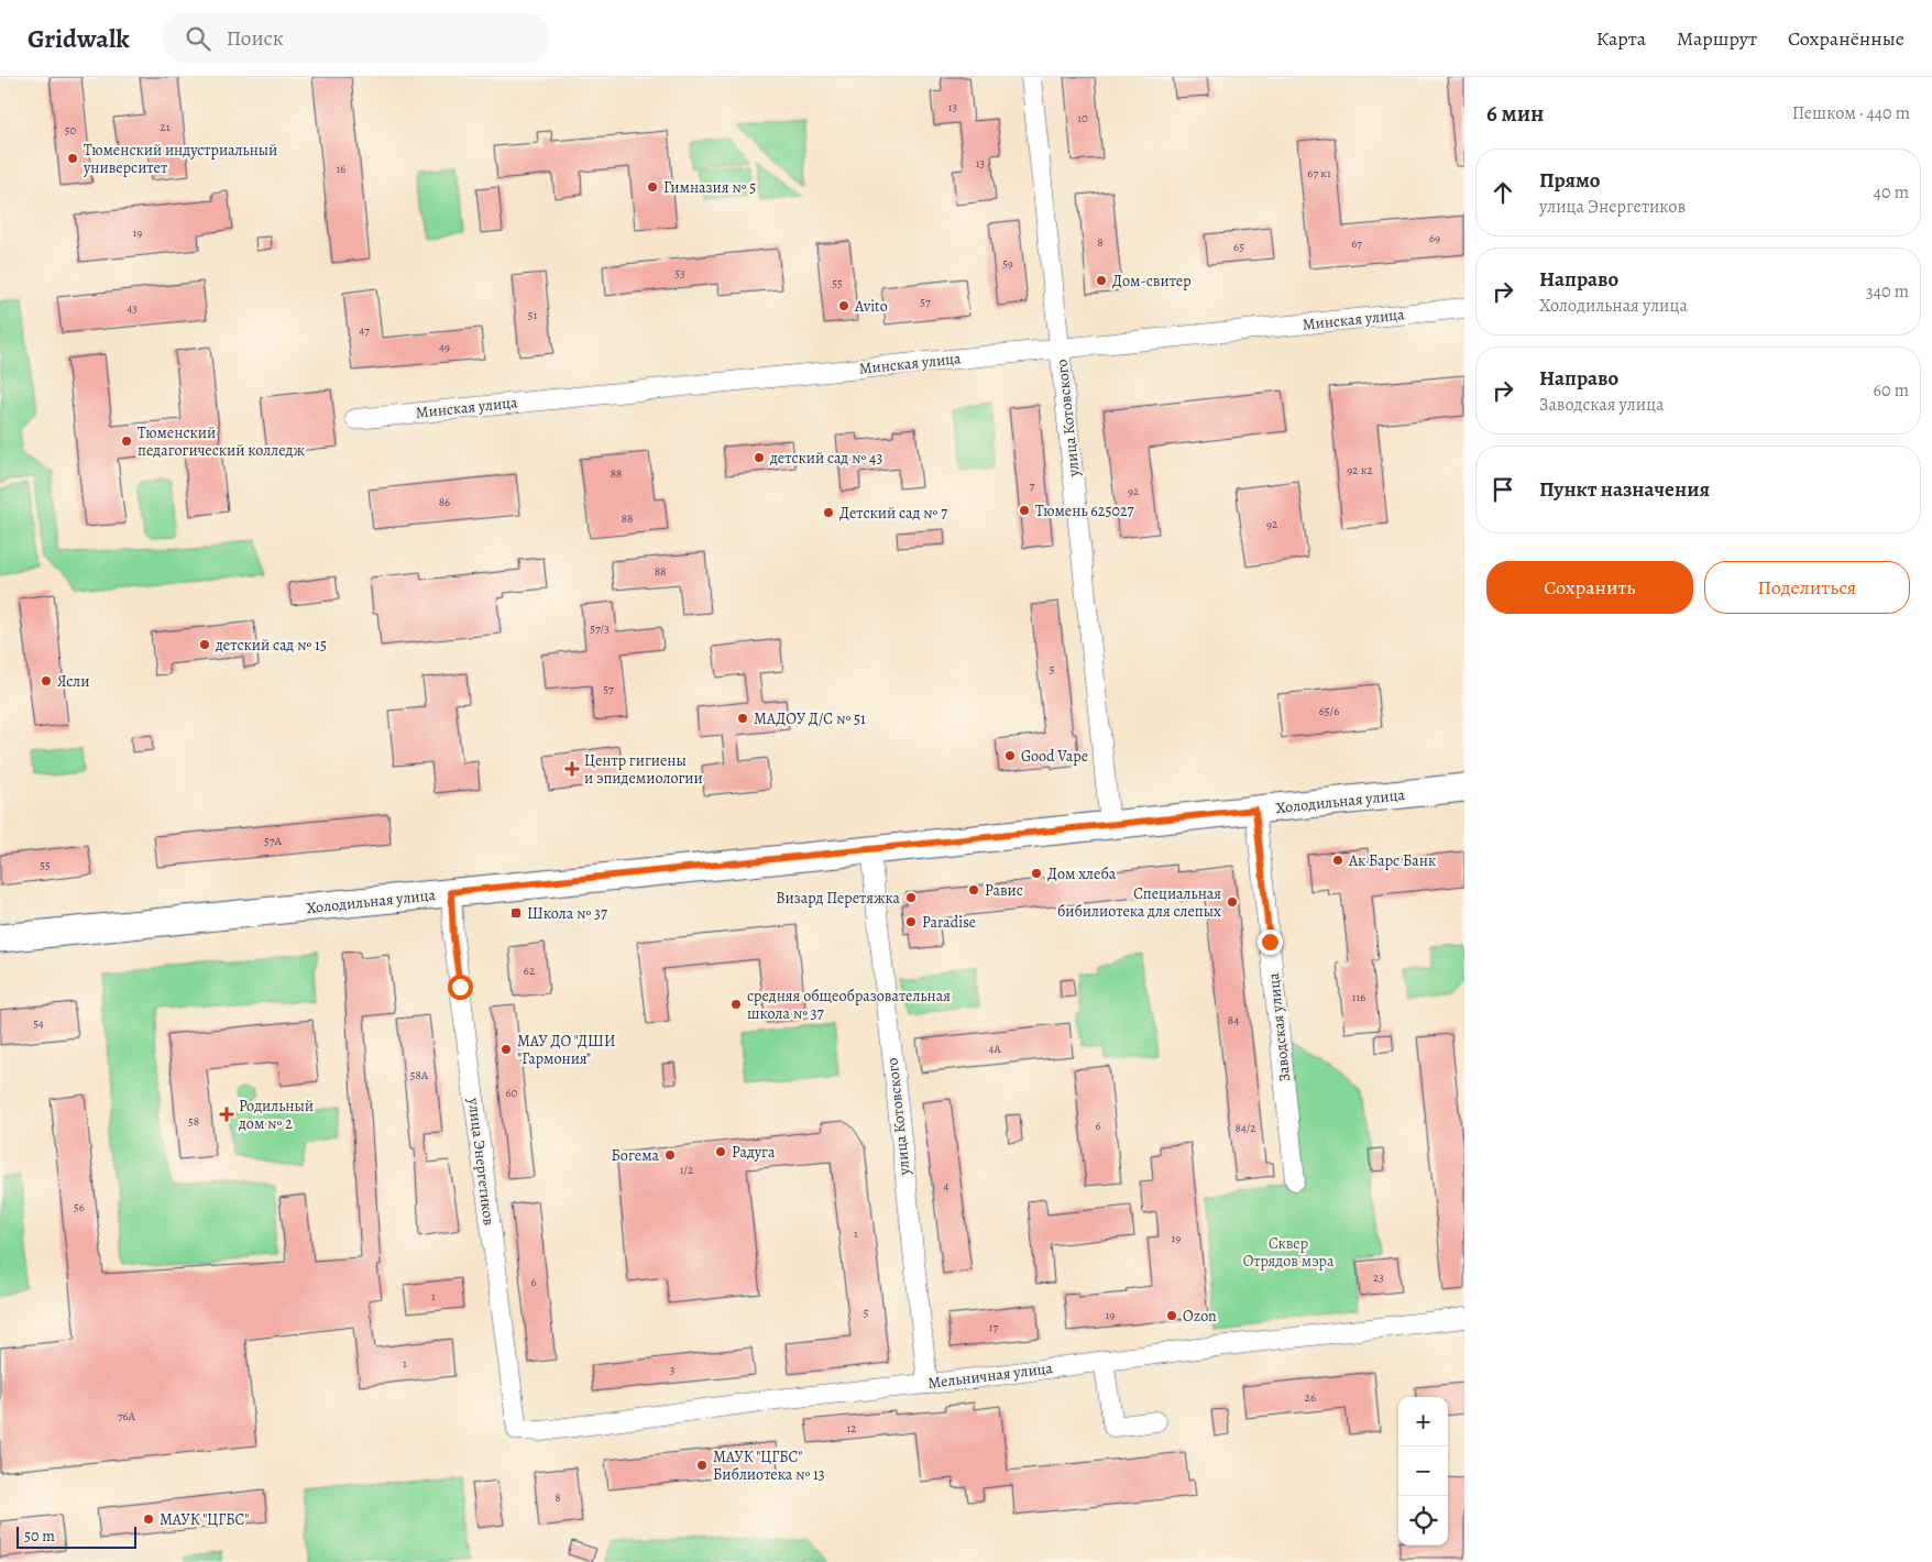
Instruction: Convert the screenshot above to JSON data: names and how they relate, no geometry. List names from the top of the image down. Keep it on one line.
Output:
{"streets":{"street":["Минская улица","улица Котовского","Холодильная улица","Заводская улица","улица Энергетиков","Мельничная улица"]},"crossings":[["Минская улица","улица Котовского"],["улица Котовского","Холодильная улица"],["улица Котовского","Мельничная улица"],["Холодильная улица","Заводская улица"],["Холодильная улица","улица Энергетиков"],["улица Энергетиков","Мельничная улица"]],"parks":["Сквер Отрядов мэра"],"places":{"other":["Тюменский индустриальный университет","Гимназия № 5","Дом-свитер","Avito","Тюменский педагогический колледж","детский сад № 43","Тюмень 625027","Детский сад № 7","детский сад № 15","Ясли","МАДОУ Д/С № 51","Good Vape","Ак Барс Банк","Дом хлеба","Равис","Визард Перетяжка","Специальная бибилиотека для слепых","Paradise","средняя общеобразовательная школа № 37","МАУ ДО \"ДШИ \"Гармония\"","Радуга","Богема","Ozon","МАУК \"ЦГБС\" Библиотека № 13","МАУК \"ЦГБС\""],"health":["Центр гигиены и эпидемиологии","Родильный дом № 2"],"transit":["Школа № 37"]},"house_numbers":["13","10","21","50","13","16","67 к1","19","69","8","67","65","59","53","55","57","43","51","47","49","92 к2","88","7","92","86","88","92","88","57/3","5","57","65/6","57А","55","62","116","84","54","4А","58А","60","58","6","84/2","1/2","4","56","1","19","23","6","1","5","19","17","1","3","26","76А","12","8"],"scale_bar":"50 m","page":{"header":"Gridwalk","search":"Поиск","nav":["Карта","Маршрут","Сохранённые"],"heading":["6 мин","Пешком · 440 m"],"list":[["Прямо","улица Энергетиков","40 m"],["Направо","Холодильная улица","340 m"],["Направо","Заводская улица","60 m"],"Пункт назначения"],"buttons":["Сохранить","Поделиться"],"map_buttons":["+","−"],"scale":"50 m"}}
